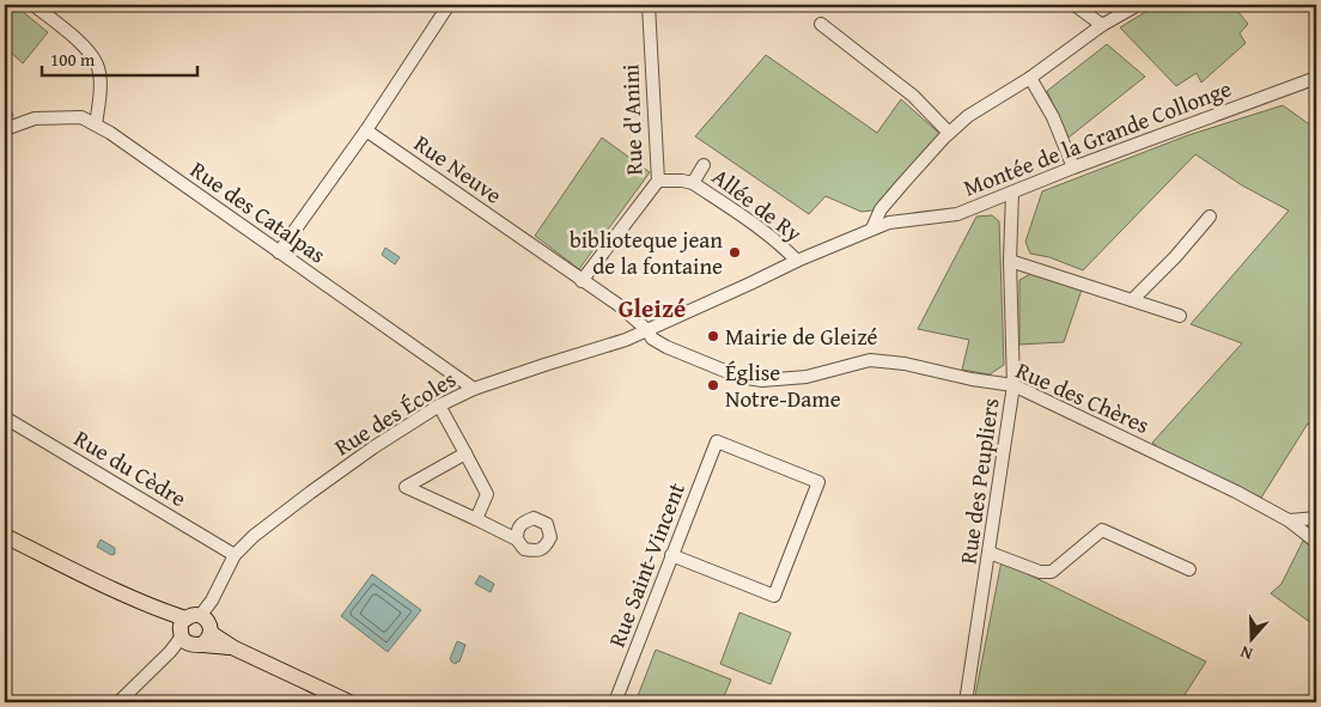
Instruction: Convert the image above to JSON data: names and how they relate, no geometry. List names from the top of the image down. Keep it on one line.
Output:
{"streets":{"street":["Rue d'Anini","Montée de la Grande Collonge","Rue Neuve","Allée de Ry","Rue des Catalpas","Rue des Chères","Rue des Écoles","Rue du Cèdre","Rue des Peupliers","Rue Saint-Vincent"]},"crossings":[["Rue d'Anini","Rue Neuve"],["Rue d'Anini","Allée de Ry"],["Montée de la Grande Collonge","Rue des Peupliers"],["Rue Neuve","Rue des Chères"],["Rue Neuve","Rue des Écoles"],["Allée de Ry","Rue des Écoles"],["Rue des Catalpas","Rue des Écoles"],["Rue des Chères","Rue des Écoles"],["Rue des Chères","Rue des Peupliers"],["Rue des Écoles","Rue du Cèdre"]],"districts":["Gleizé"],"places":["biblioteque jean de la fontaine","Mairie de Gleizé","Église Notre-Dame"],"scale_bar":"100 m","north":"bottom"}
